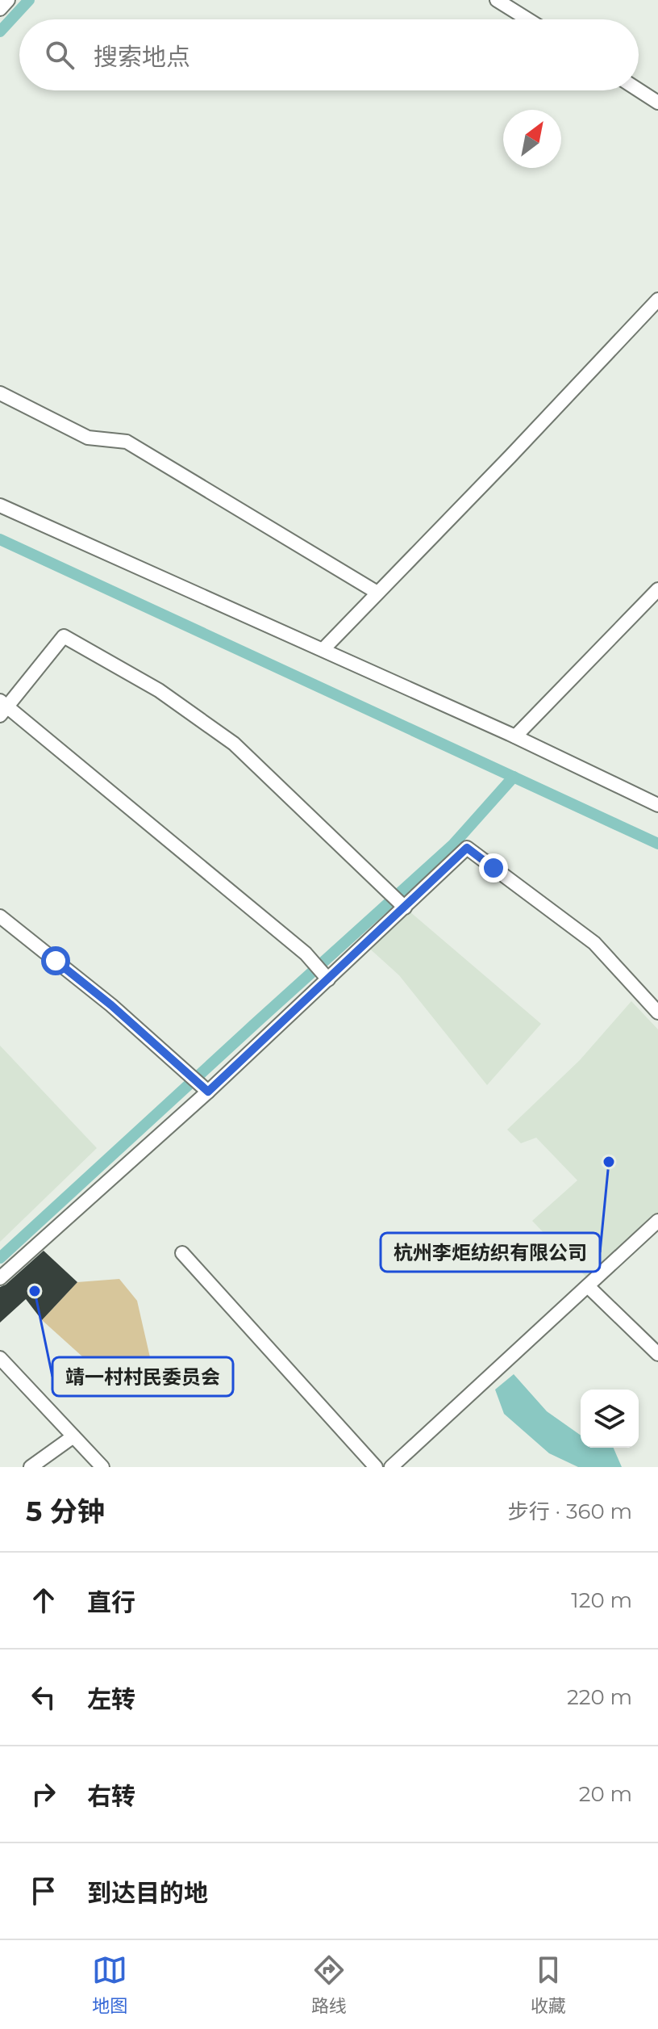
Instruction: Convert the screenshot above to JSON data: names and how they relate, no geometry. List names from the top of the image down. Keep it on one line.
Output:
{"places":["杭州李炬纺织有限公司","靖一村村民委员会"],"north":"top right","page":{"search":"搜索地点","heading":["5 分钟","步行 · 360 m"],"list":[["直行","120 m"],["左转","220 m"],["右转","20 m"],"到达目的地"],"nav":["地图","路线","收藏"]}}
